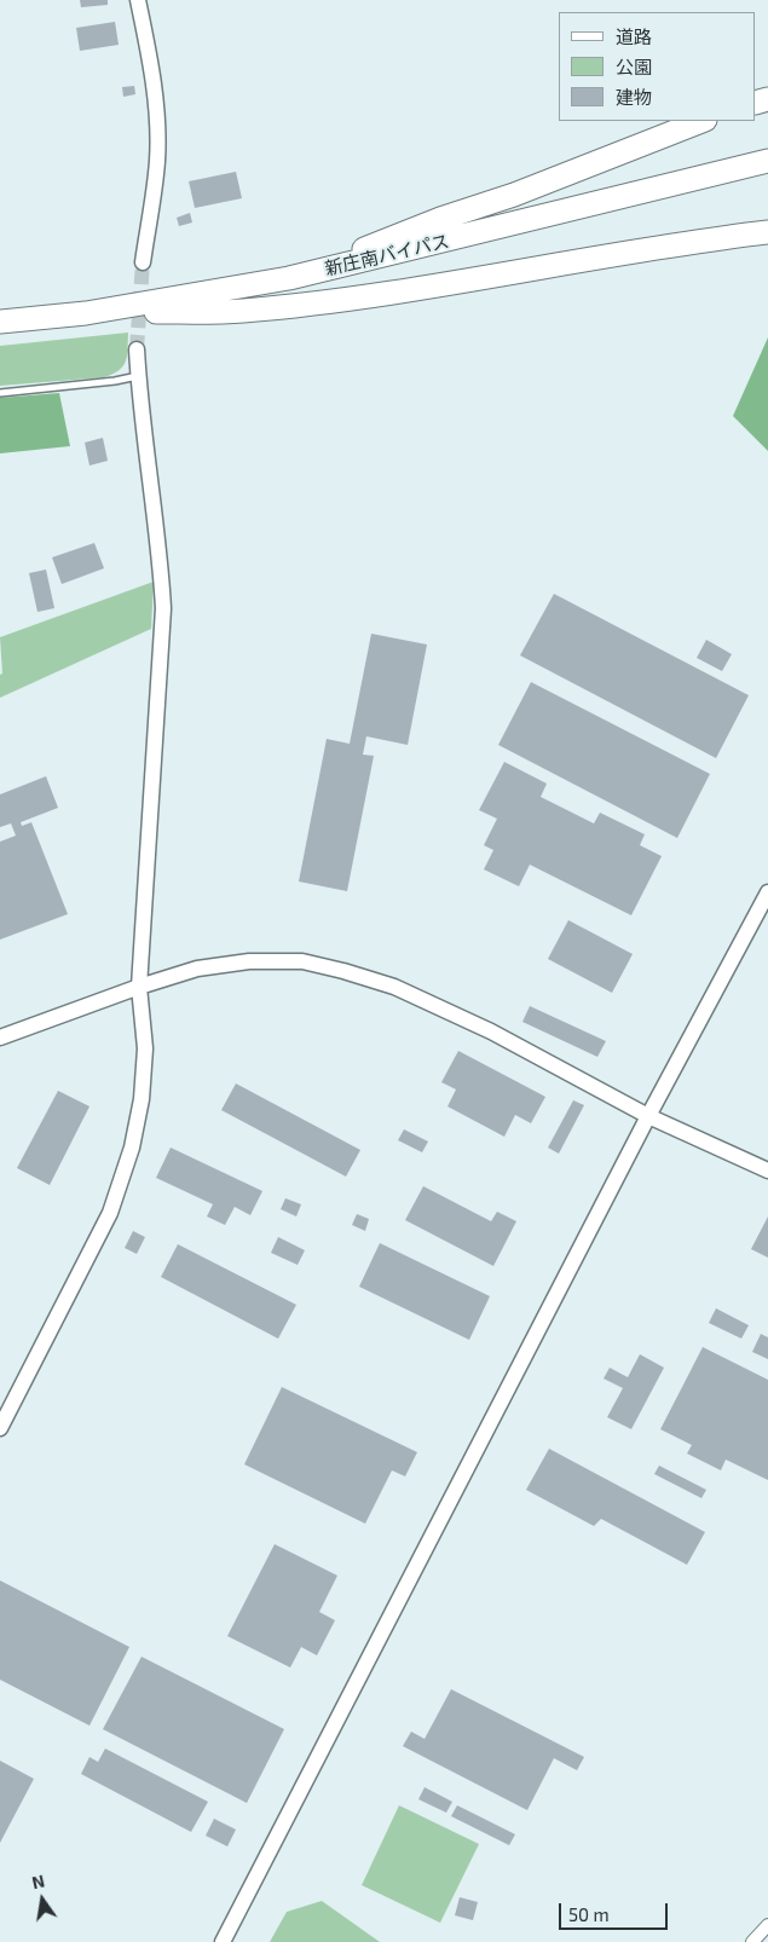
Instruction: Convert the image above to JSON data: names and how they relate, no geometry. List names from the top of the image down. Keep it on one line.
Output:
{"streets":{"highway":["新庄南バイパス"]},"legend":["道路","公園","建物"],"scale_bar":"50 m","north":"top"}
